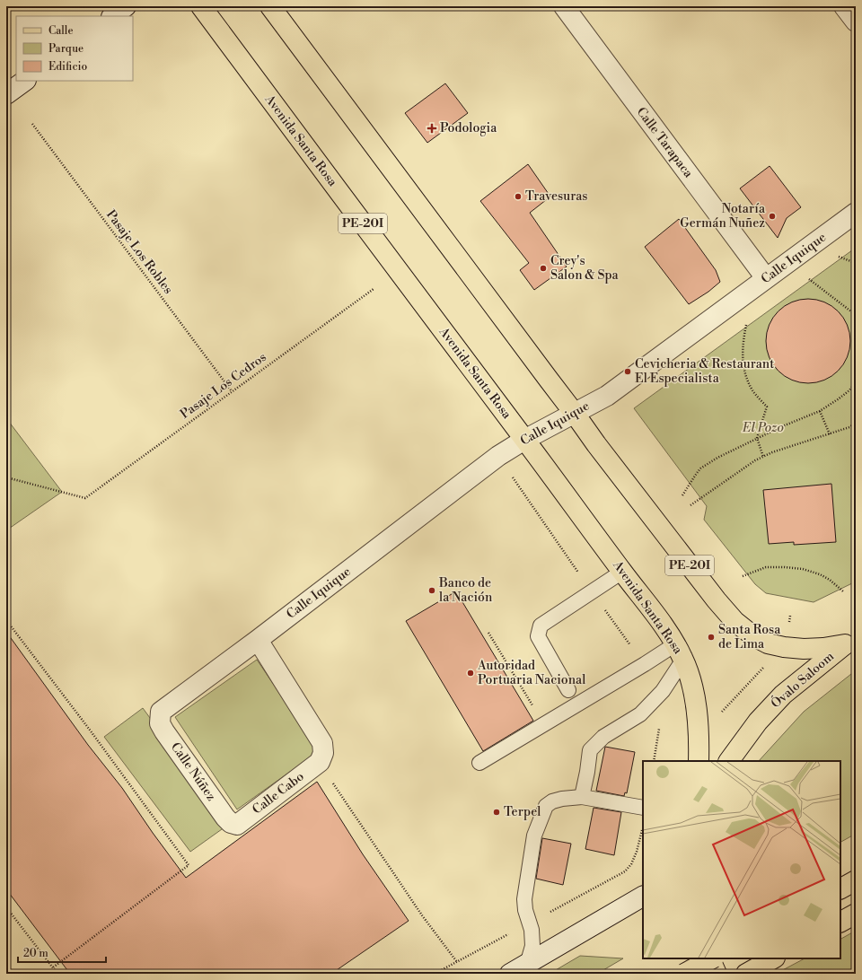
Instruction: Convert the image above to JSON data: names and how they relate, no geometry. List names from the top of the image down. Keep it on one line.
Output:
{"streets":{"main road":["Avenida Santa Rosa","PE-20I","Óvalo Saloom"],"street":["Calle Tarapaca","Calle Iquique","Calle Núñez","Calle Cabo"],"path":["Pasaje Los Robles","Pasaje Los Cedros"]},"crossings":[["Avenida Santa Rosa","Calle Iquique"],["Calle Tarapaca","Calle Iquique"],["PE-20I","Calle Iquique"],["PE-20I","Óvalo Saloom"],["Pasaje Los Robles","Pasaje Los Cedros"],["Calle Iquique","Calle Núñez"],["Calle Iquique","Calle Cabo"],["Calle Núñez","Calle Cabo"]],"parks":["El Pozo"],"places":{"health":["Podologia"],"other":["Travesuras","Notaría Germán Nuñez","Crey's Salon & Spa","Cevicheria & Restaurant El Especialista","Banco de la Nación","Santa Rosa de Lima","Autoridad Portuaria Nacional","Terpel"]},"legend":["Calle","Parque","Edificio"],"scale_bar":"20 m"}
